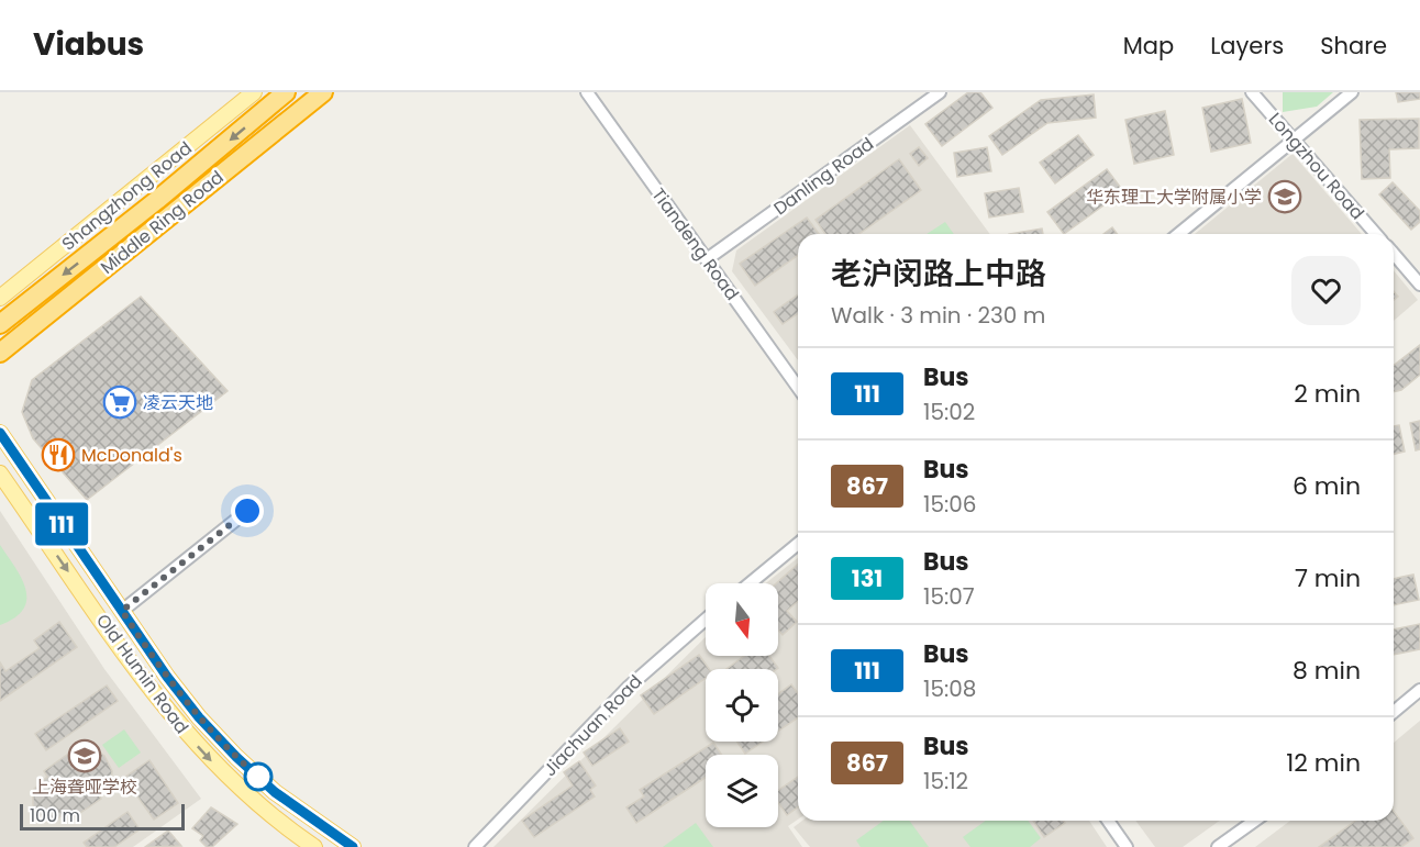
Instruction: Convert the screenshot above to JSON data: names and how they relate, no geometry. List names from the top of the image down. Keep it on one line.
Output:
{"streets":{"highway":["Middle Ring Road"],"main road":["Shangzhong Road","Old Humin Road"],"street":["Longzhou Road","Danling Road","Tiandeng Road","Jiachuan Road"]},"crossings":[["Danling Road","Tiandeng Road"]],"places":{"school or university":["华东理工大学附属小学","上海聋哑学校"],"supermarket":["凌云天地"],"restaurant":["McDonald's"]},"lines":["bus line 111"],"scale_bar":"100 m","north":"bottom","page":{"header":"Viabus","nav":["Map","Layers","Share"],"on_map":"111","heading":["老沪闵路上中路","Walk · 3 min · 230 m"],"list":[{"mark":"111","name":"Bus","note":"15:02","value":"2 min"},{"mark":"867","name":"Bus","note":"15:06","value":"6 min"},{"mark":"131","name":"Bus","note":"15:07","value":"7 min"},{"mark":"111","name":"Bus","note":"15:08","value":"8 min"},{"mark":"867","name":"Bus","note":"15:12","value":"12 min"}],"scale":"100 m"}}
